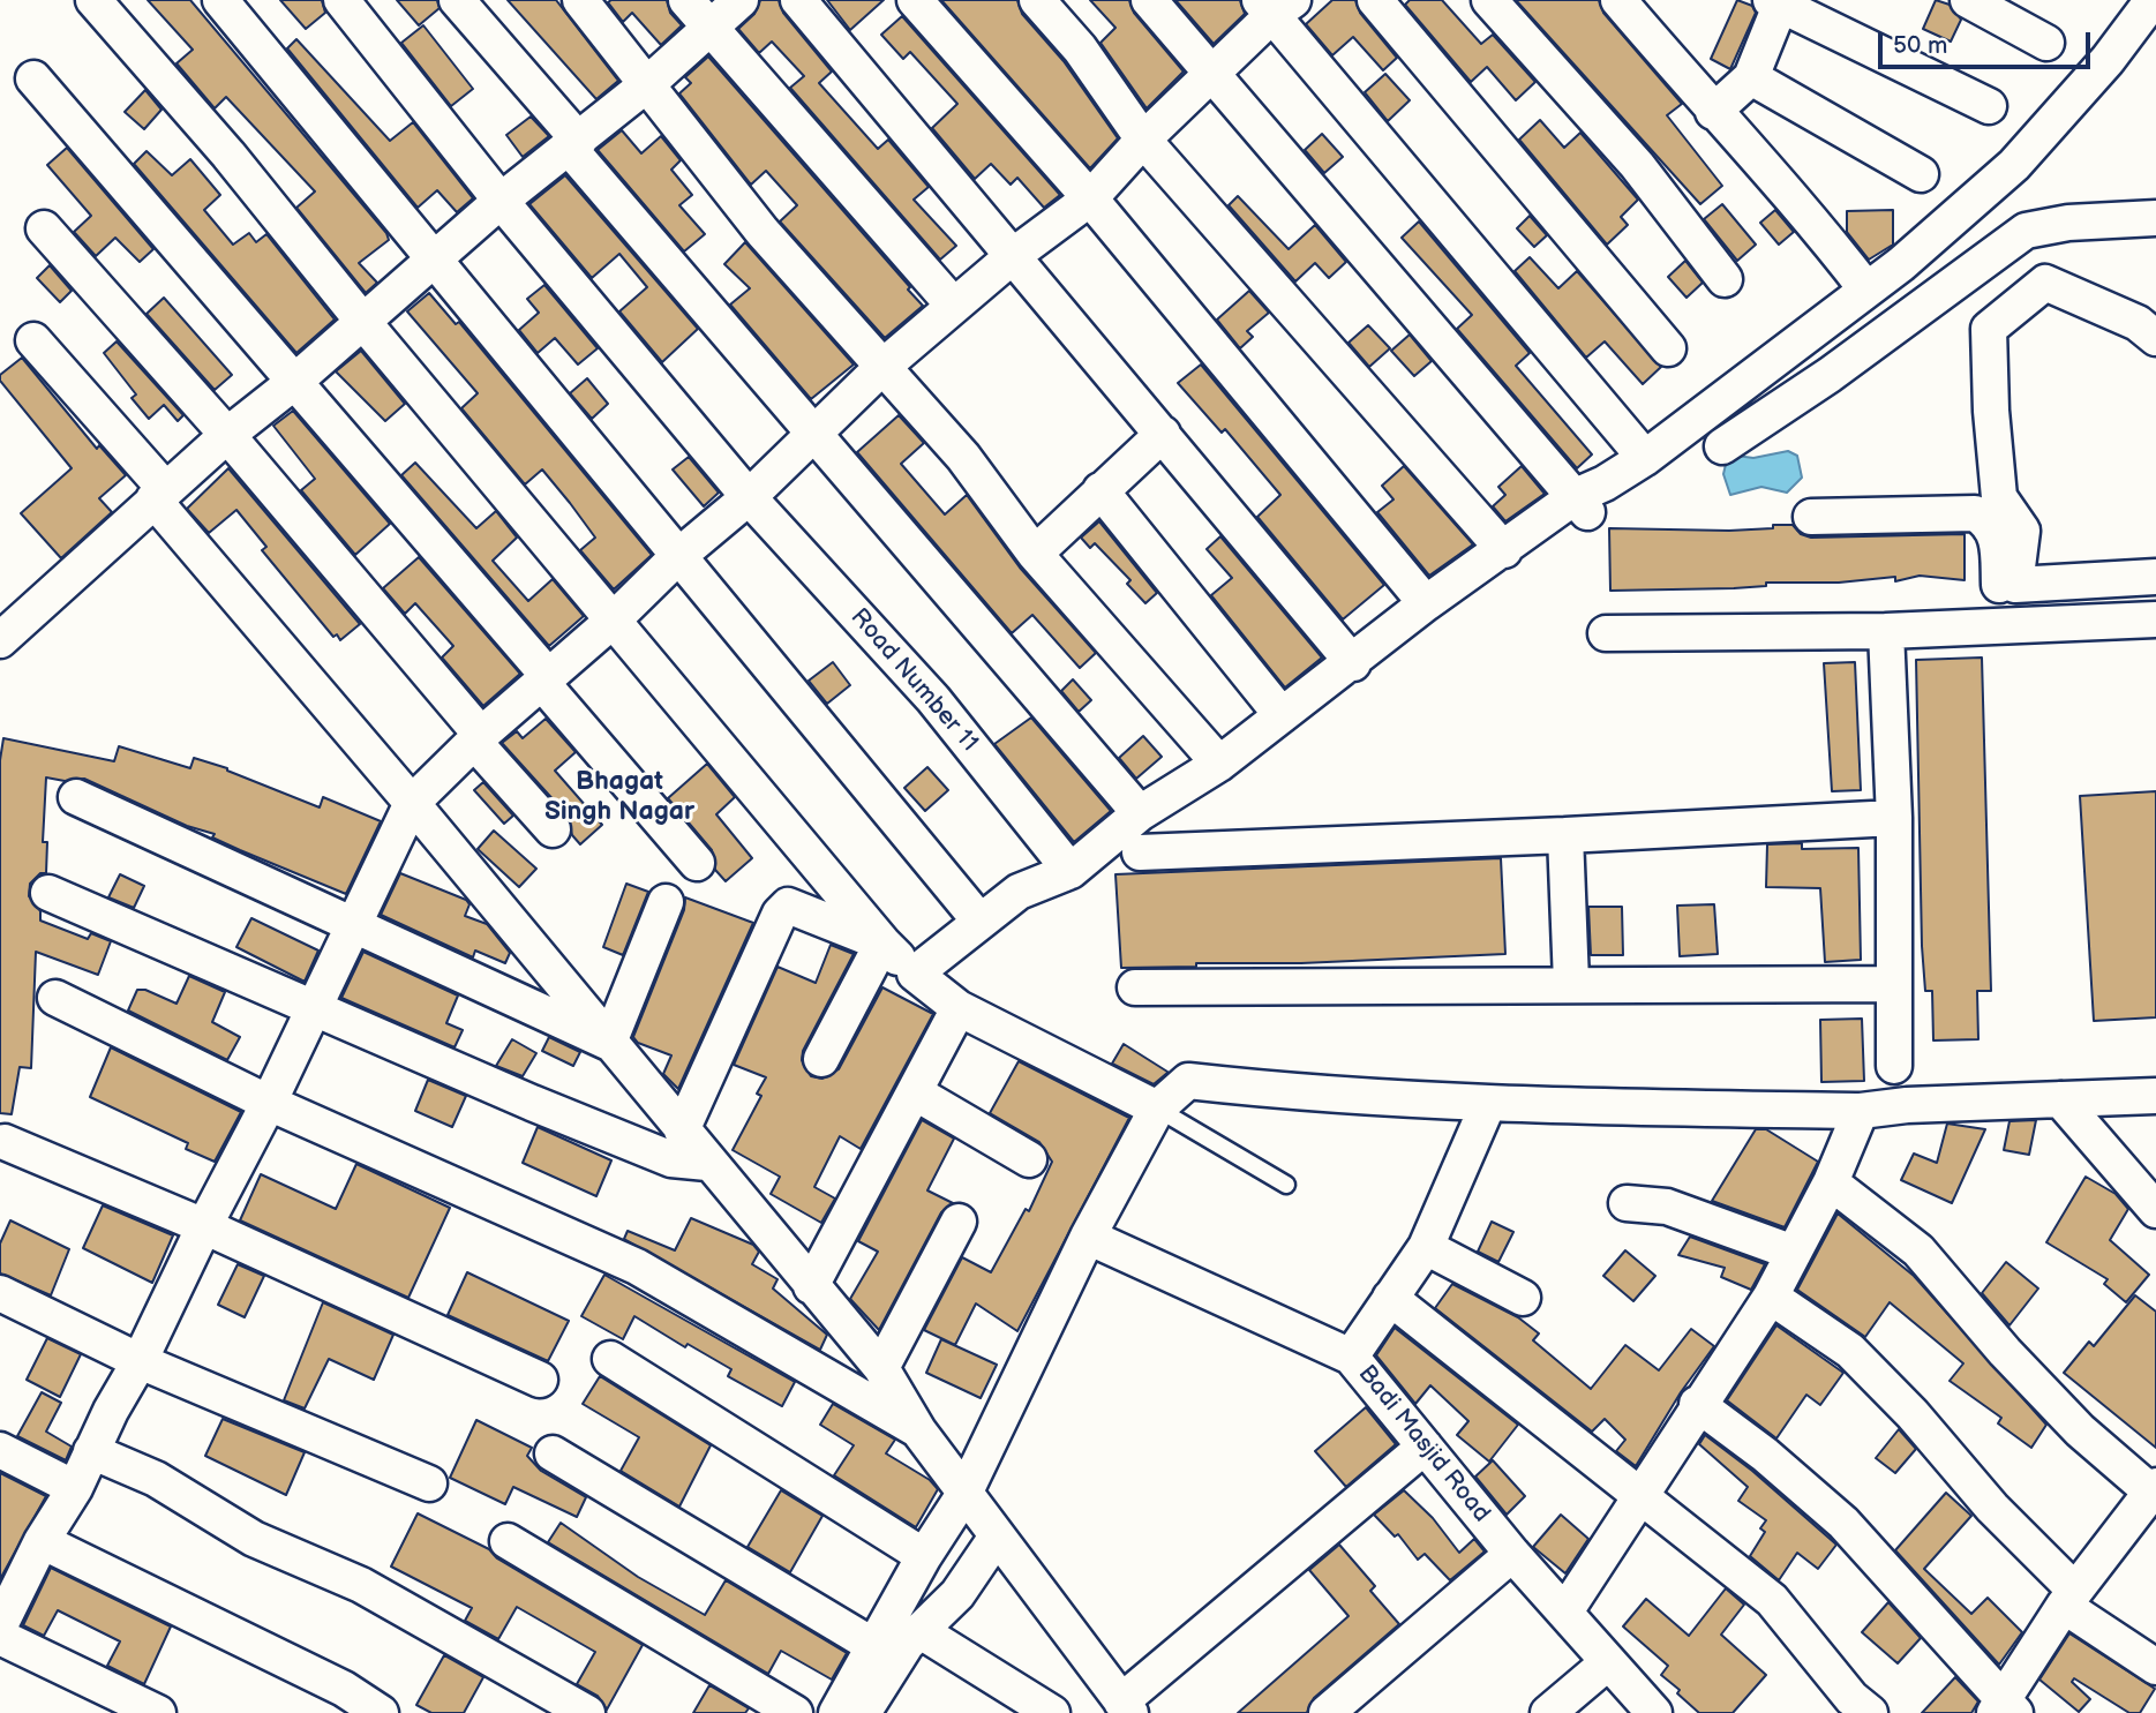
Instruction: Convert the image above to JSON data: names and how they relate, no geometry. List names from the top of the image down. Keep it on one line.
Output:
{"streets":{"street":["Road Number 11","Badi Masjid Road"]},"districts":["Bhagat Singh Nagar"],"scale_bar":"50 m"}
